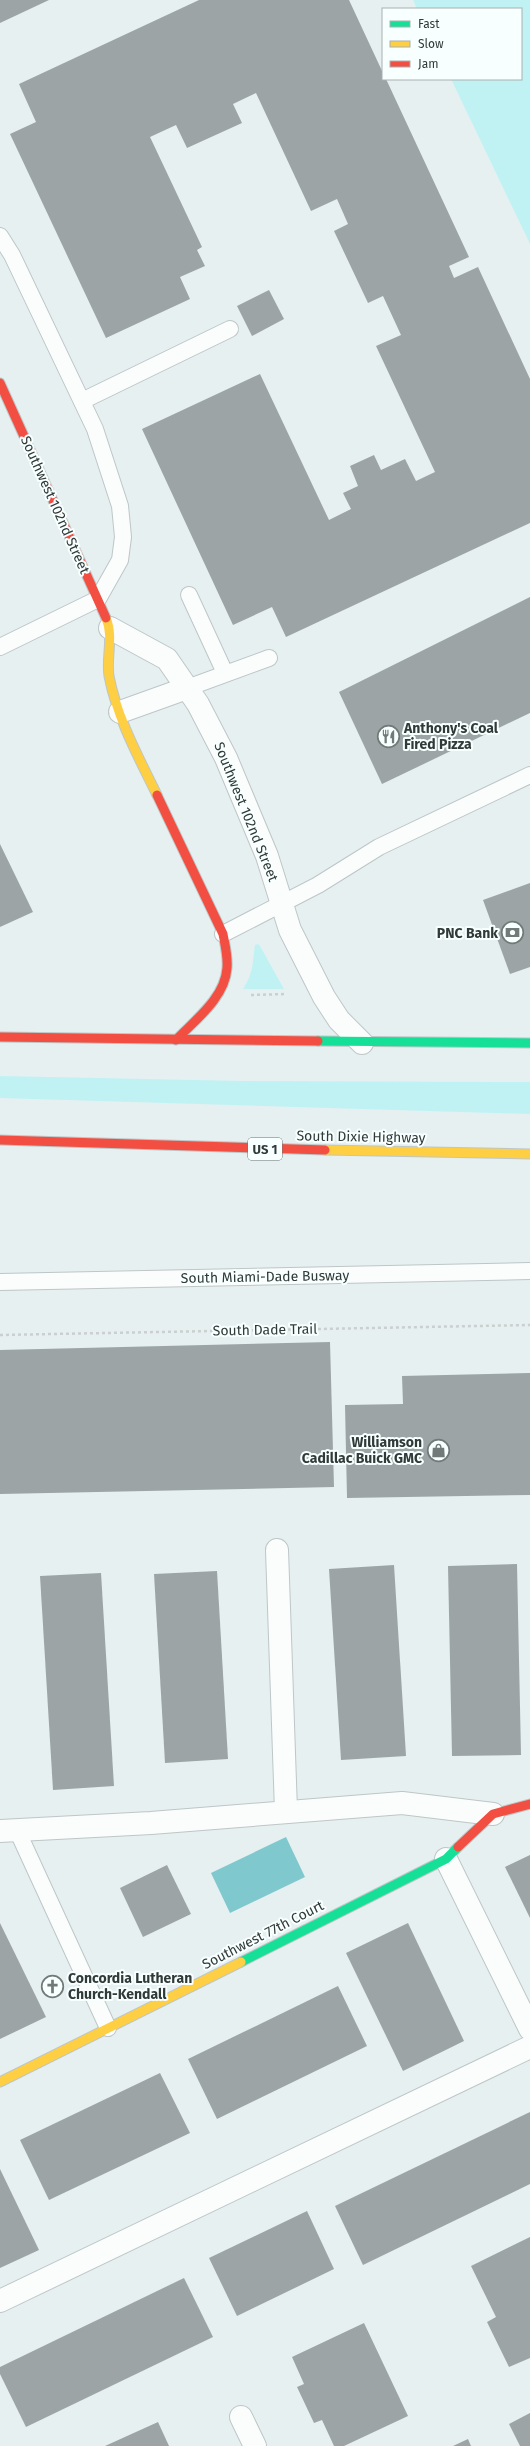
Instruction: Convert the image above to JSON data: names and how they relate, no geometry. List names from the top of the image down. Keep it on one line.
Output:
{"streets":{"main road":["Southwest 102nd Street","South Dixie Highway","US 1","Southwest 77th Court"],"lane":["South Miami-Dade Busway"],"path":["South Dade Trail"]},"places":{"restaurant":["Anthony's Coal Fired Pizza"],"bank":["PNC Bank"],"shop":["Williamson Cadillac Buick GMC"],"church":["Concordia Lutheran Church-Kendall"]},"legend":["Fast","Slow","Jam"]}
